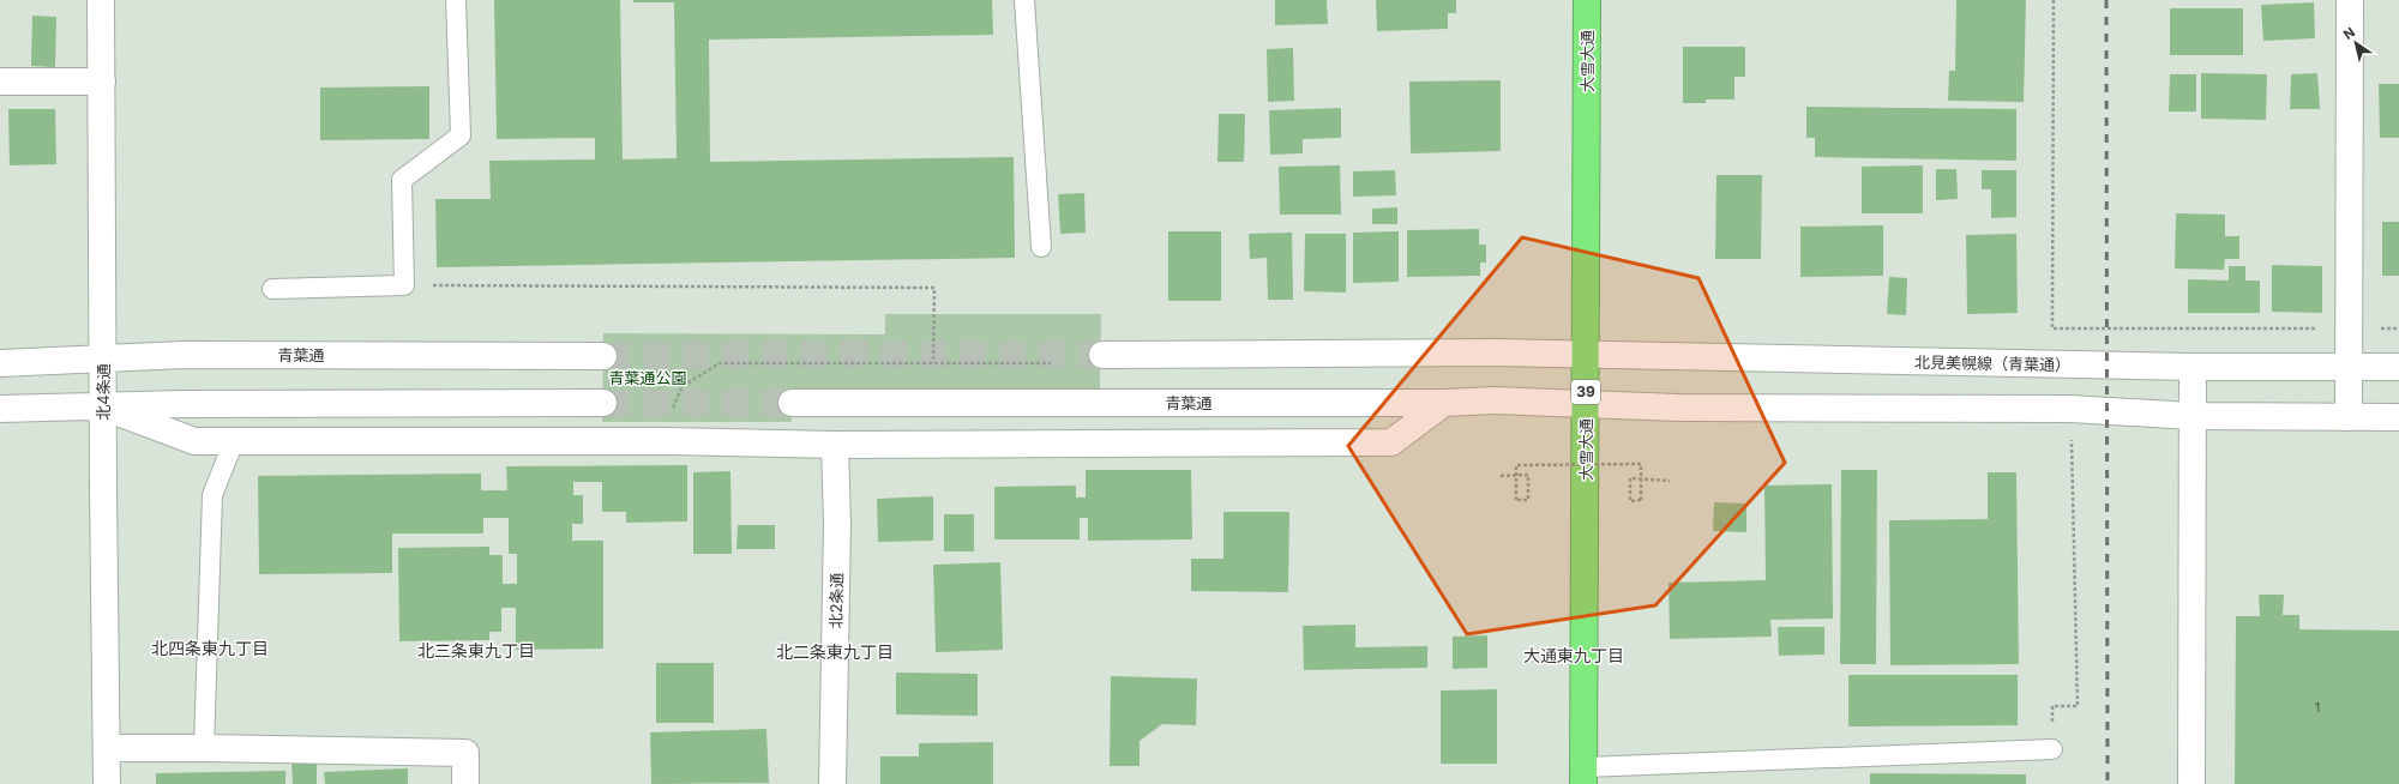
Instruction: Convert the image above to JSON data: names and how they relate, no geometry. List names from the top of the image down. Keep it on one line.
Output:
{"streets":{"highway":["大雪大通","39"],"street":["青葉通","北見美幌線（青葉通）","北4条通","北2条通"]},"crossings":[["大雪大通","青葉通"],["大雪大通","北見美幌線（青葉通）"],["青葉通","北4条通"]],"districts":["北四条東九丁目","北三条東九丁目","北二条東九丁目","大通東九丁目"],"parks":["青葉通公園"],"house_numbers":["1"],"north":"top left"}
